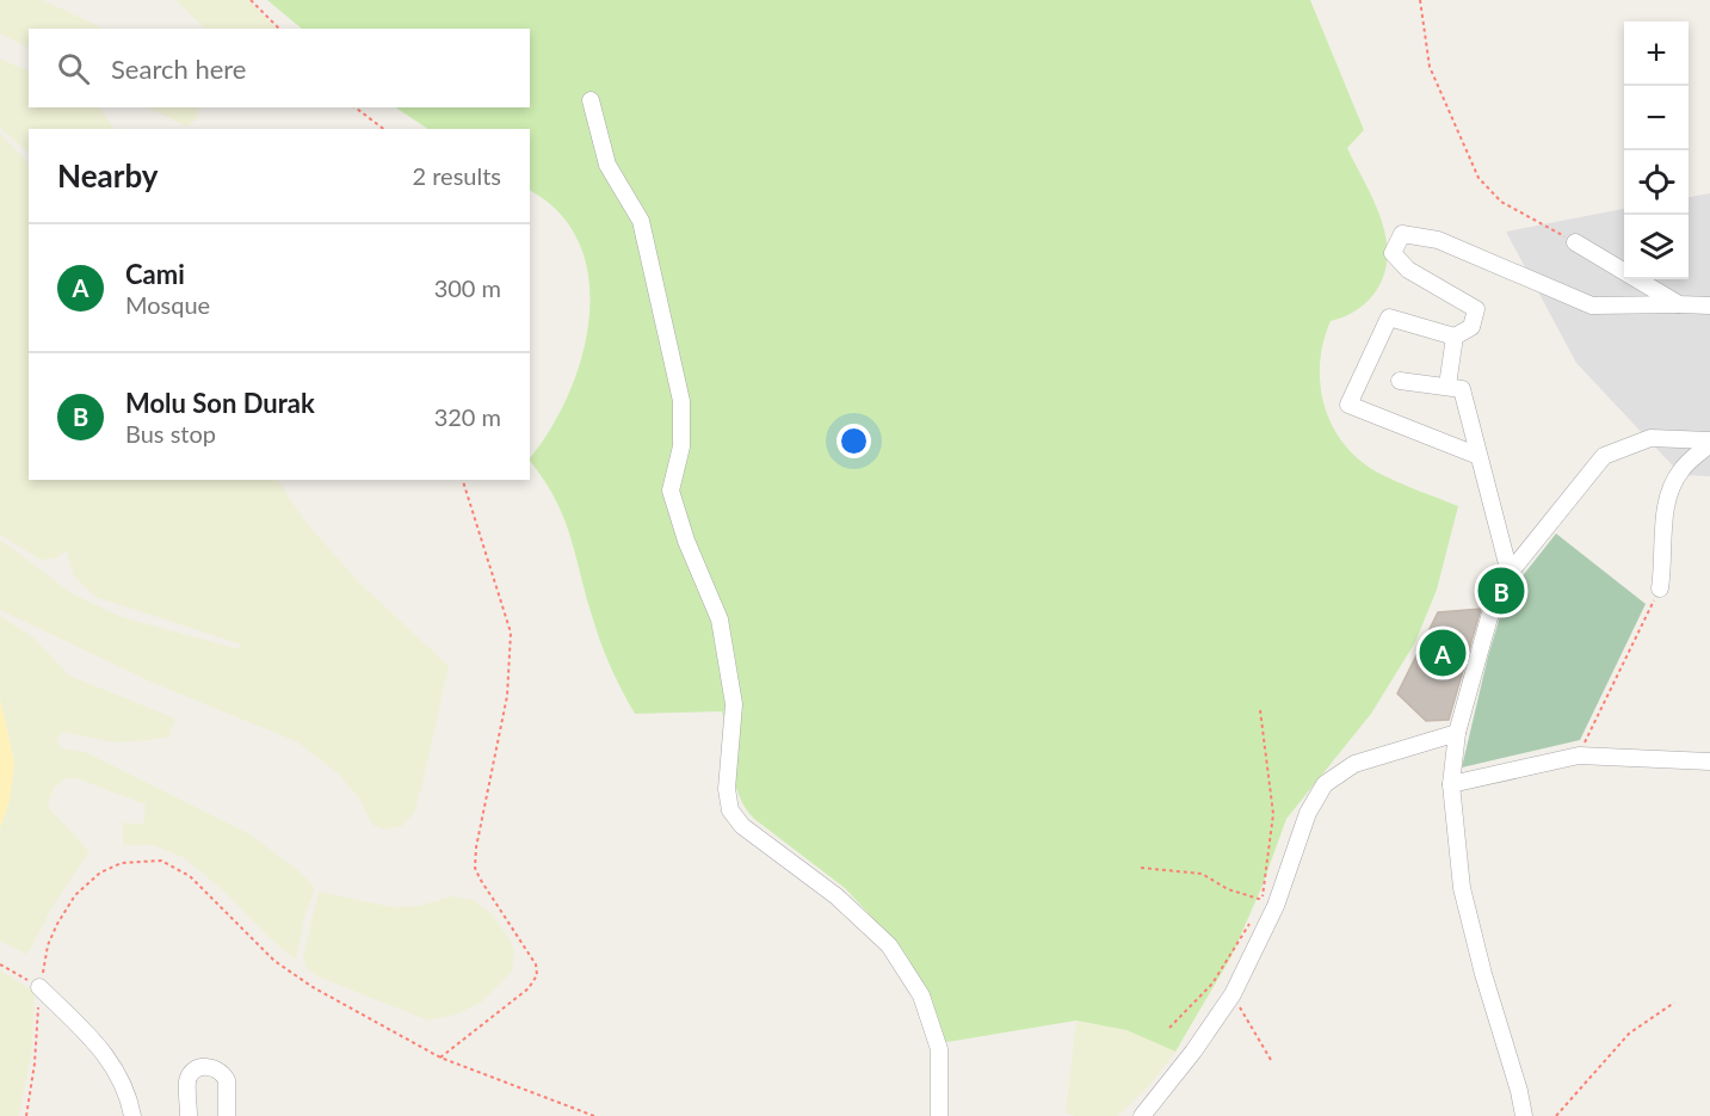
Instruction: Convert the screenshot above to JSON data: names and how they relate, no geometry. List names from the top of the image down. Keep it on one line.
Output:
{"page":{"map_buttons":["+","−"],"search":"Search here","heading":["Nearby","2 results"],"list":[{"mark":"A","name":"Cami","note":"Mosque","value":"300 m"},{"mark":"B","name":"Molu Son Durak","note":"Bus stop","value":"320 m"}],"pins":["B","A"]}}
